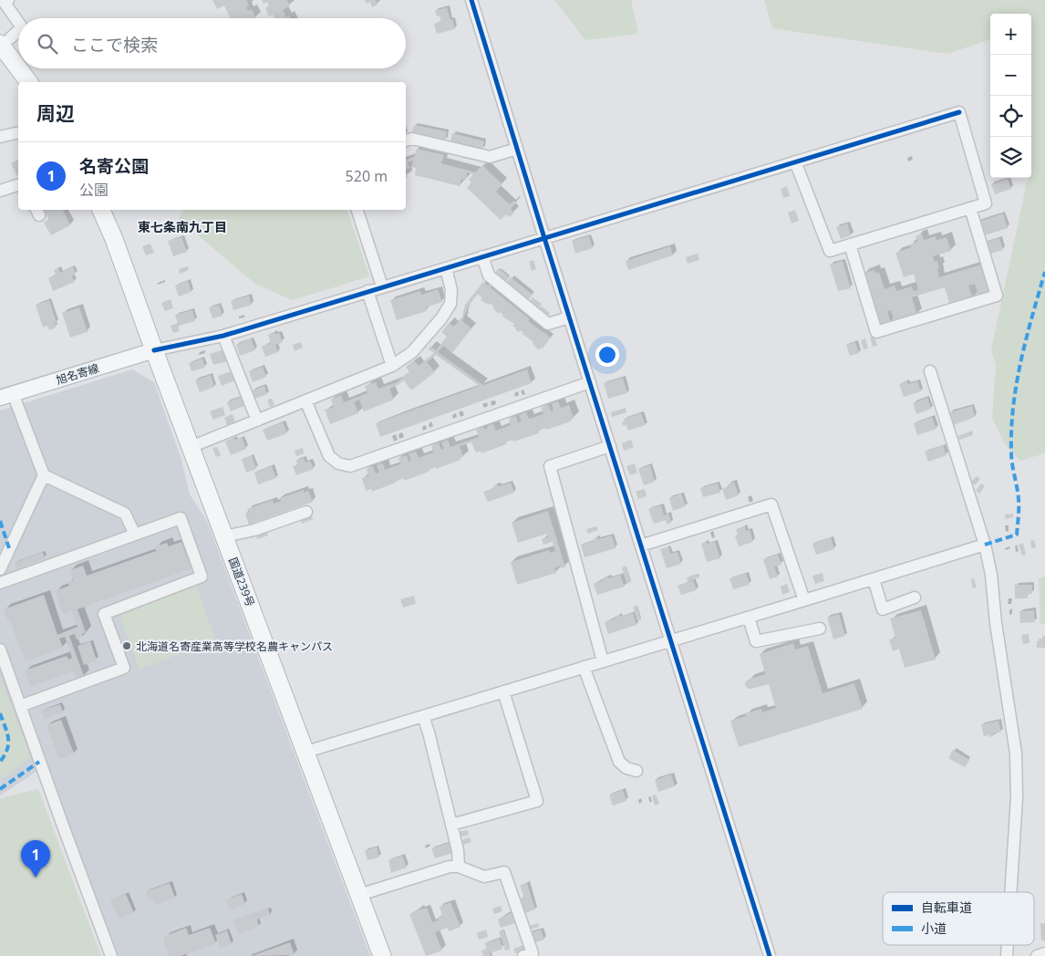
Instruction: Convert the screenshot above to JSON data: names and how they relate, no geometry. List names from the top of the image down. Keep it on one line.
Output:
{"streets":{"highway":["国道239号"],"main road":["旭名寄線"]},"crossings":[["旭名寄線","国道239号"]],"districts":["東七条南九丁目"],"places":["北海道名寄産業高等学校名農キャンパス"],"legend":["自転車道","小道"],"page":{"map_buttons":["+","−"],"search":"ここで検索","heading":"周辺","list":[{"mark":"1","name":"名寄公園","note":"公園","value":"520 m"}],"pins":"1"}}
